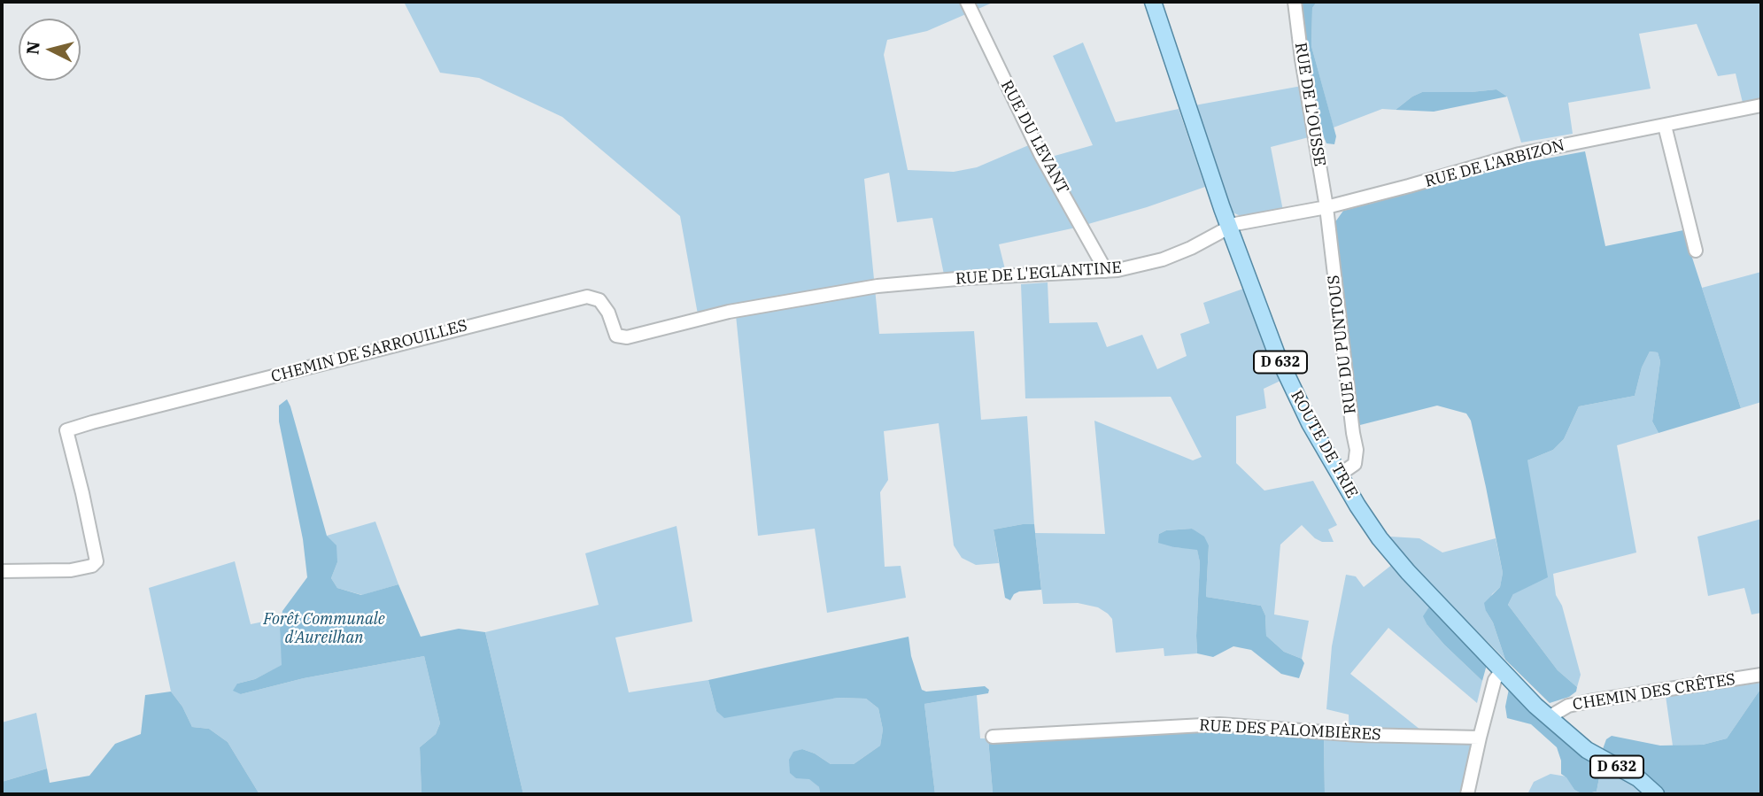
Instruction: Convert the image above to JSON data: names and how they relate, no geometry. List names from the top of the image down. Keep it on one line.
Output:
{"streets":{"main road":["D 632","ROUTE DE TRIE"],"street":["RUE DE L'OUSSE","RUE DU LEVANT","RUE DE L'ARBIZON","RUE DE L'EGLANTINE","RUE DU PUNTOUS","CHEMIN DE SARROUILLES","CHEMIN DES CRÊTES","RUE DES PALOMBIÈRES"]},"crossings":[["RUE DE L'OUSSE","RUE DE L'ARBIZON"],["RUE DE L'OUSSE","RUE DU PUNTOUS"],["RUE DU LEVANT","RUE DE L'EGLANTINE"],["RUE DE L'ARBIZON","RUE DE L'EGLANTINE"],["RUE DE L'ARBIZON","RUE DU PUNTOUS"],["RUE DE L'ARBIZON","ROUTE DE TRIE"],["RUE DE L'EGLANTINE","CHEMIN DE SARROUILLES"],["RUE DE L'EGLANTINE","ROUTE DE TRIE"],["RUE DU PUNTOUS","ROUTE DE TRIE"],["D 632","ROUTE DE TRIE"],["D 632","CHEMIN DES CRÊTES"]],"parks":["Forêt Communale d'Aureilhan"],"north":"left"}
